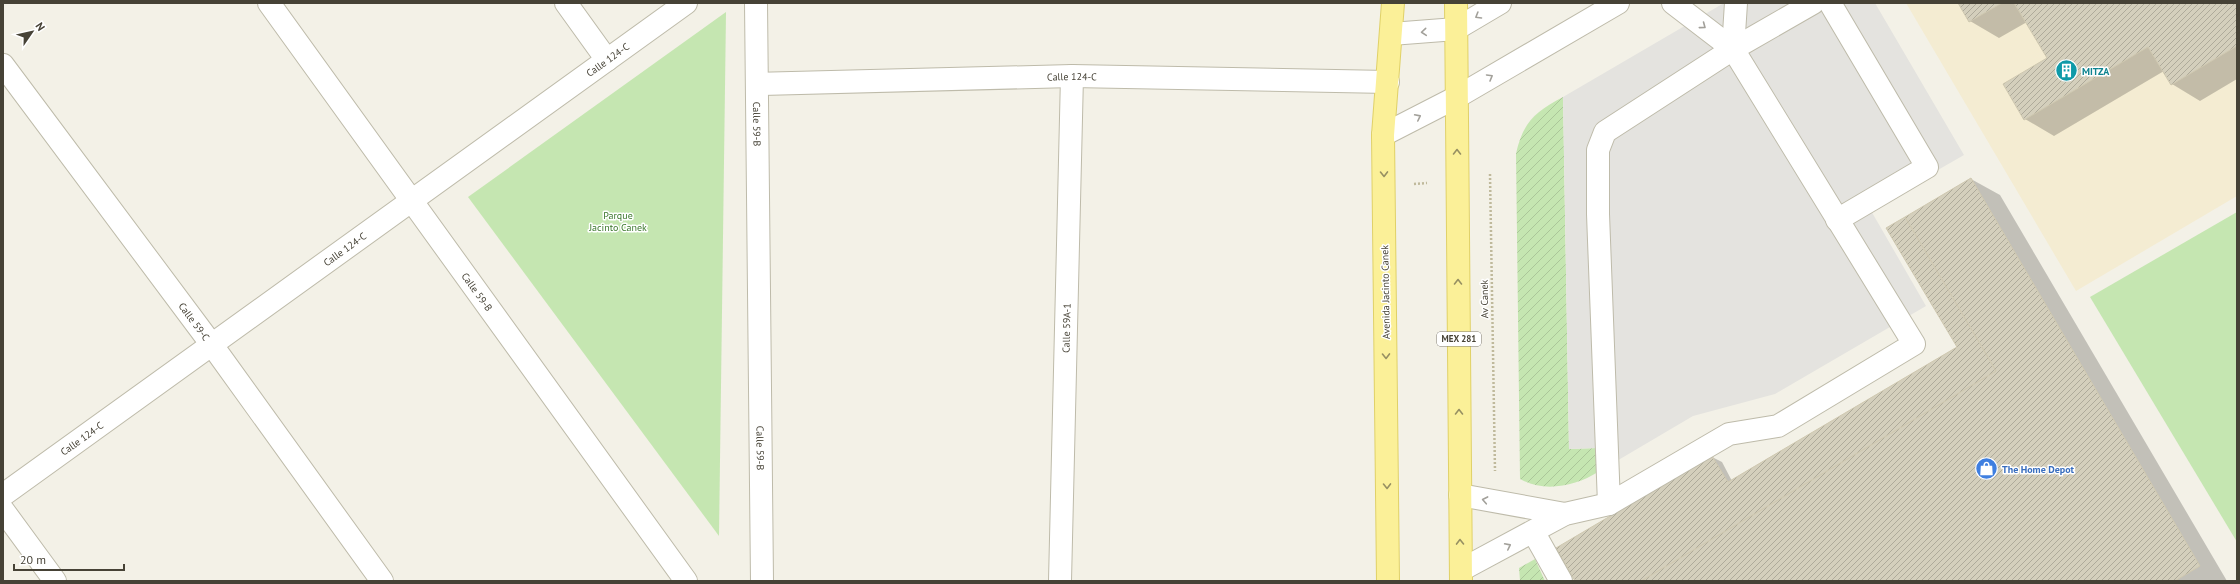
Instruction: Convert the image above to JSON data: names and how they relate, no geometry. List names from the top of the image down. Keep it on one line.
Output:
{"streets":{"main road":["Avenida Jacinto Canek","MEX 281"],"street":["Calle 124-C","Calle 59-B","Calle 59-C","Calle 59A-1"],"path":["Av Canek"]},"crossings":[["Calle 124-C","Calle 59-B"],["Calle 124-C","Avenida Jacinto Canek"],["Calle 124-C","Calle 59-C"],["Calle 124-C","Calle 59A-1"]],"parks":["Parque Jacinto Canek"],"places":{"building":["MITZA"],"shop":["The Home Depot"]},"scale_bar":"20 m","north":"top right"}
